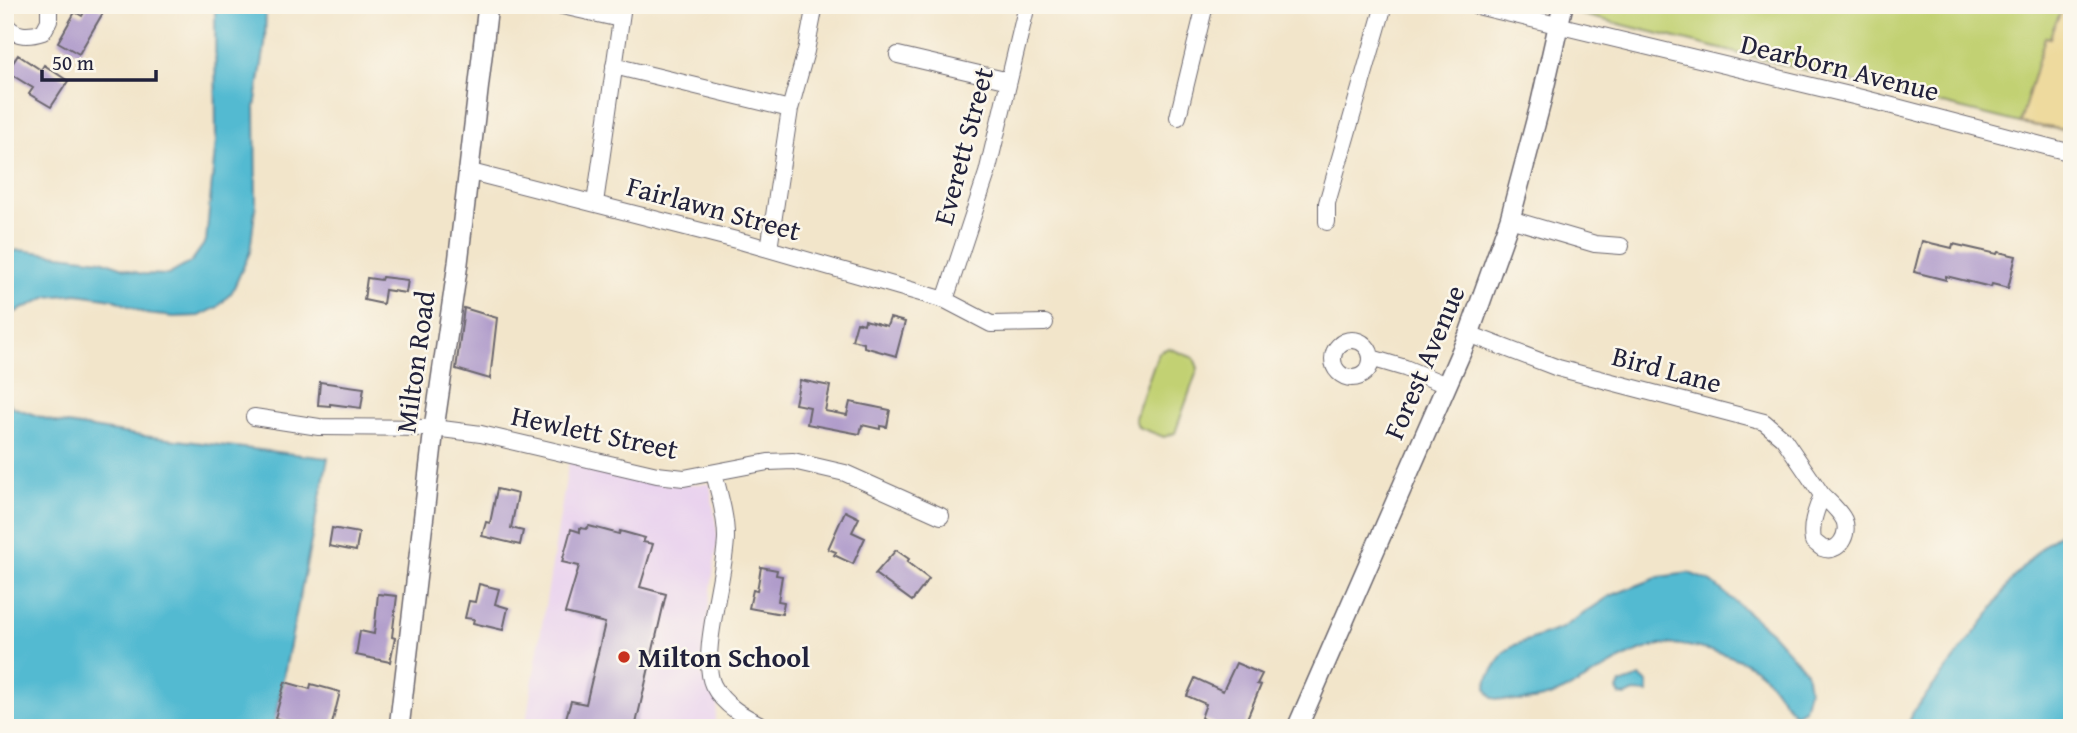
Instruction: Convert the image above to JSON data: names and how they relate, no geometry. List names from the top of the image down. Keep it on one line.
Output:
{"streets":{"street":["Dearborn Avenue","Everett Street","Fairlawn Street","Milton Road","Forest Avenue","Bird Lane","Hewlett Street"]},"crossings":[["Dearborn Avenue","Forest Avenue"],["Everett Street","Fairlawn Street"],["Fairlawn Street","Milton Road"],["Milton Road","Hewlett Street"],["Forest Avenue","Bird Lane"]],"places":["Milton School"],"scale_bar":"50 m"}
